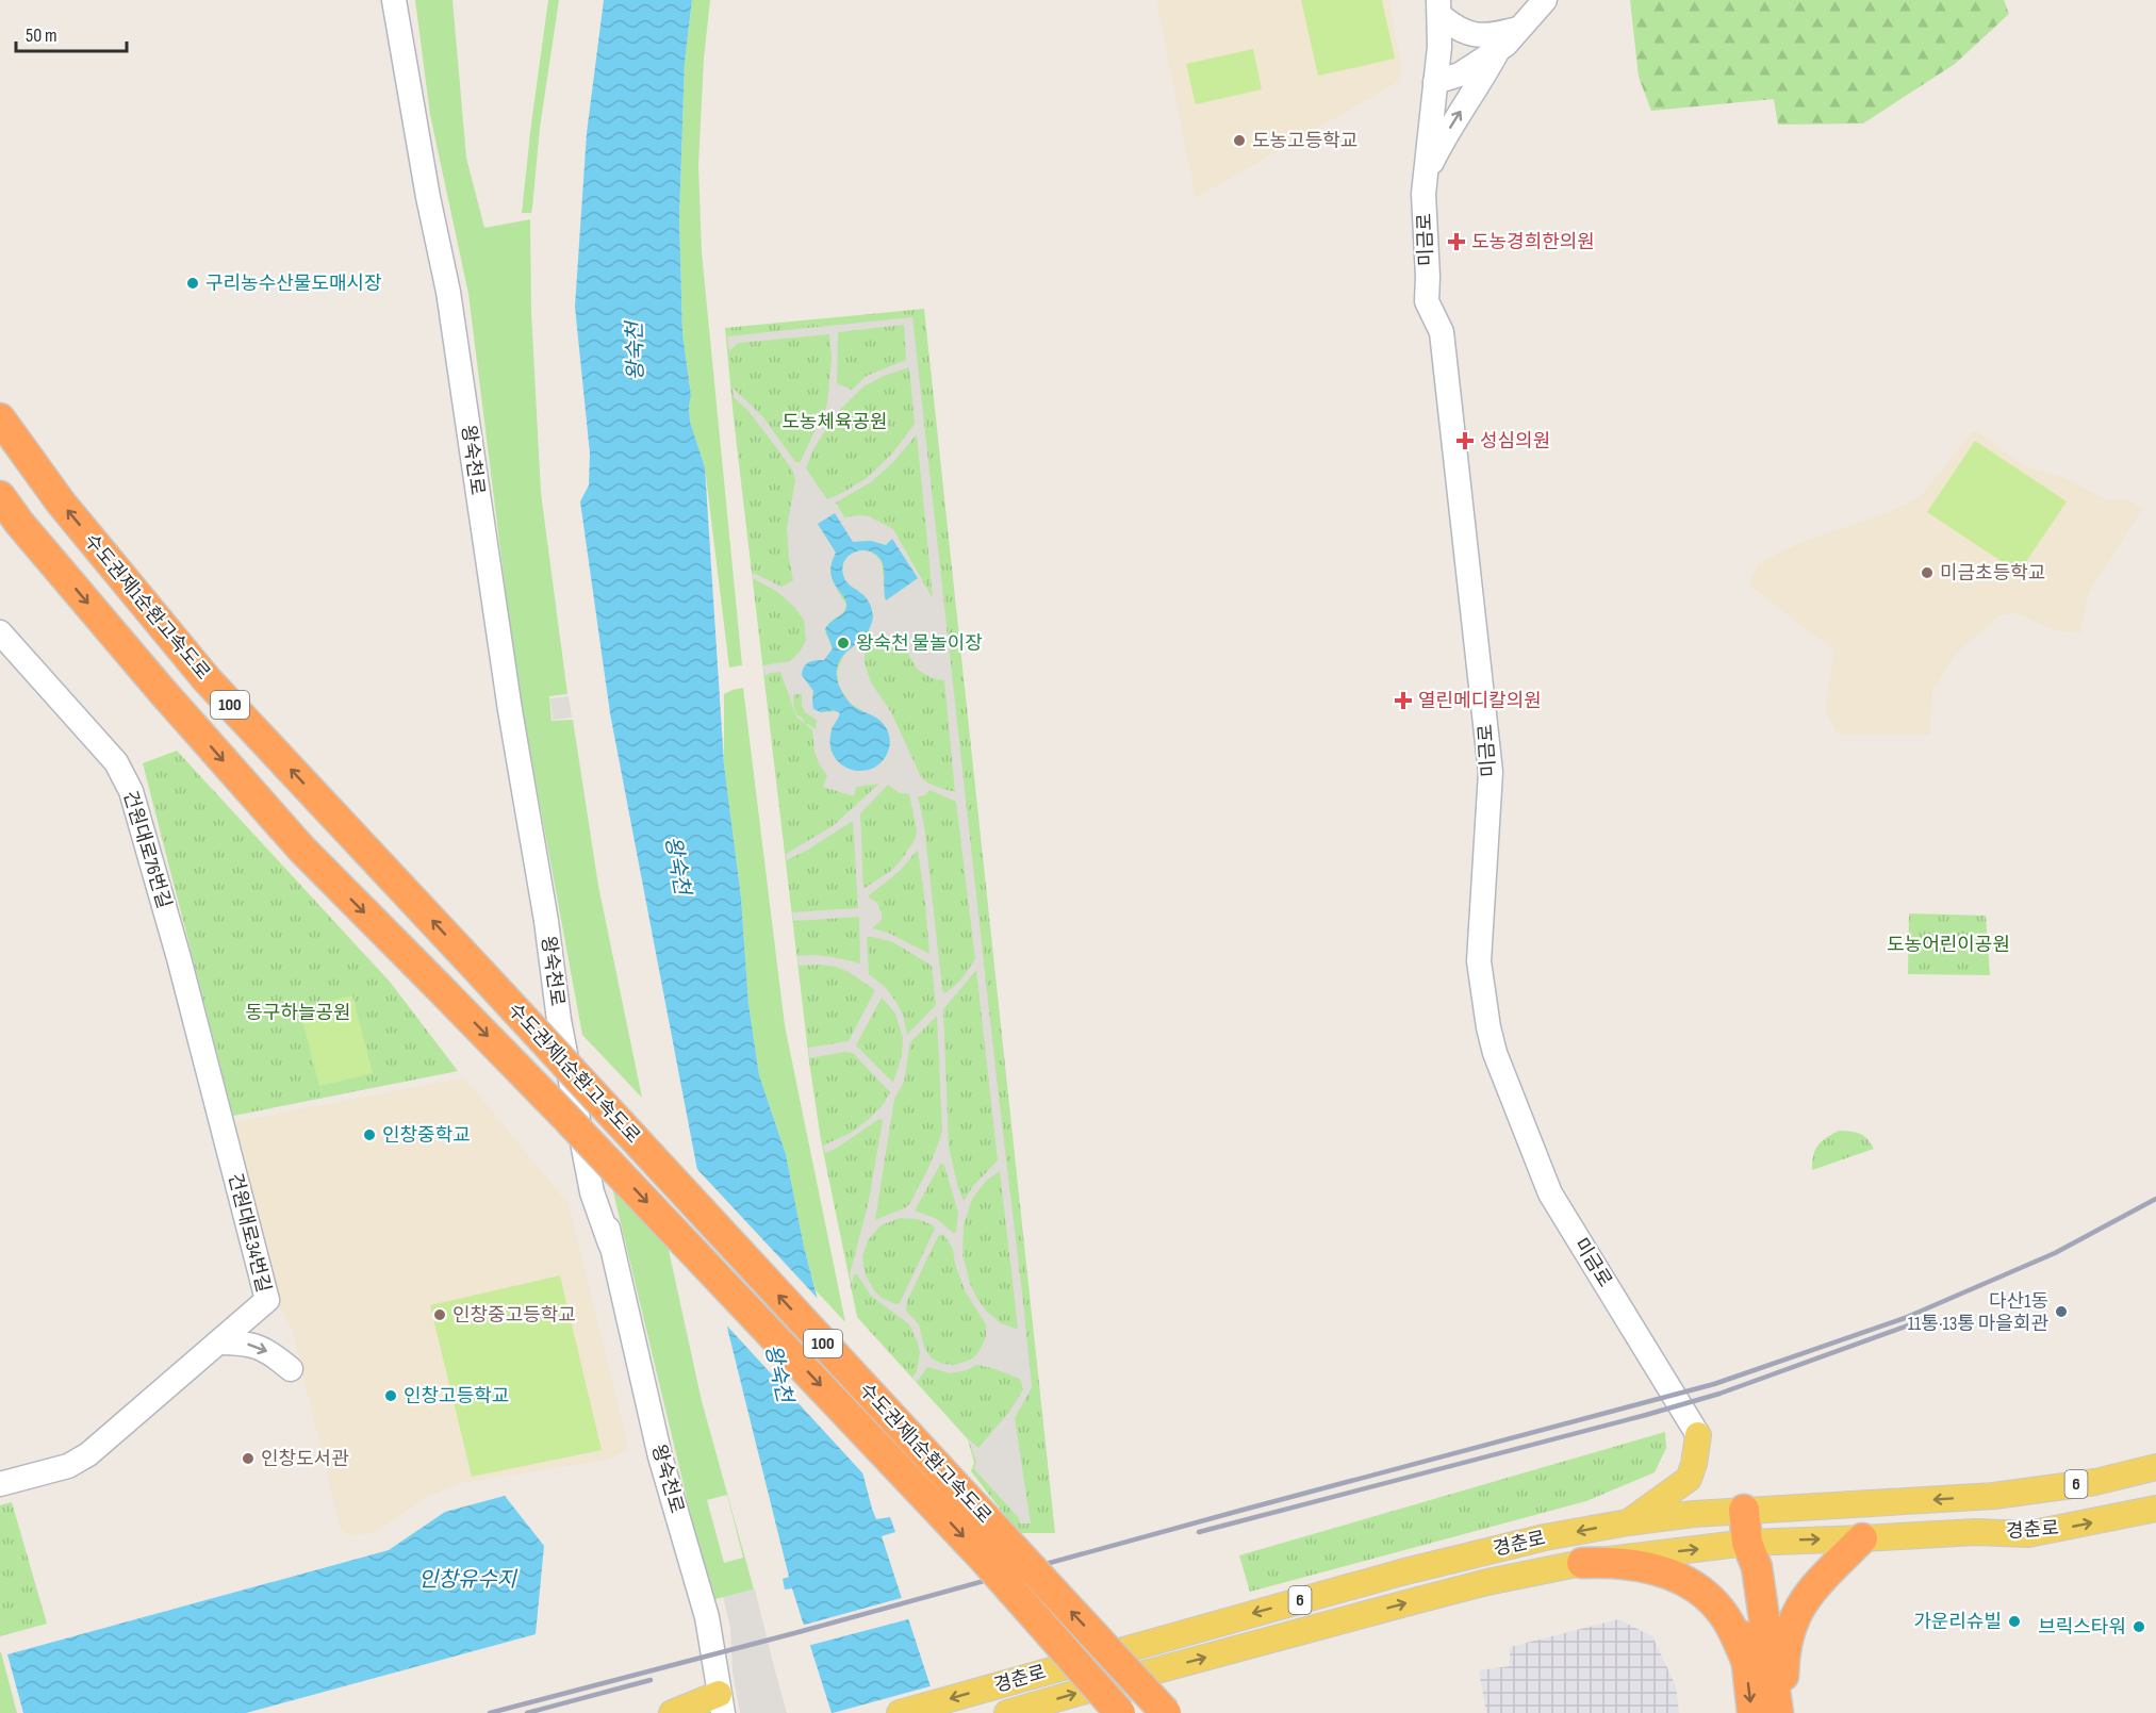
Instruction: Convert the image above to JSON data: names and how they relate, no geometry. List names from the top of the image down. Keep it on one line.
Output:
{"streets":{"highway":["수도권제1순환고속도로","100"],"main road":["6","경춘로"],"street":["미금로","왕숙천로","건원대로76번길","건원대로34번길"]},"crossings":[["건원대로76번길","건원대로34번길"]],"water":["왕숙천","인창유수지"],"parks":["도농체육공원","도농어린이공원","동구하늘공원"],"places":{"other":["도농고등학교","구리농수산물도매시장","미금초등학교","왕숙천 물놀이장","인창중학교","다산1동 11통·13통 마을회관","인창중고등학교","인창고등학교","인창도서관","가운리슈빌","브릭스타워"],"health":["도농경희한의원","성심의원","열린메디칼의원"]},"scale_bar":"50 m"}
